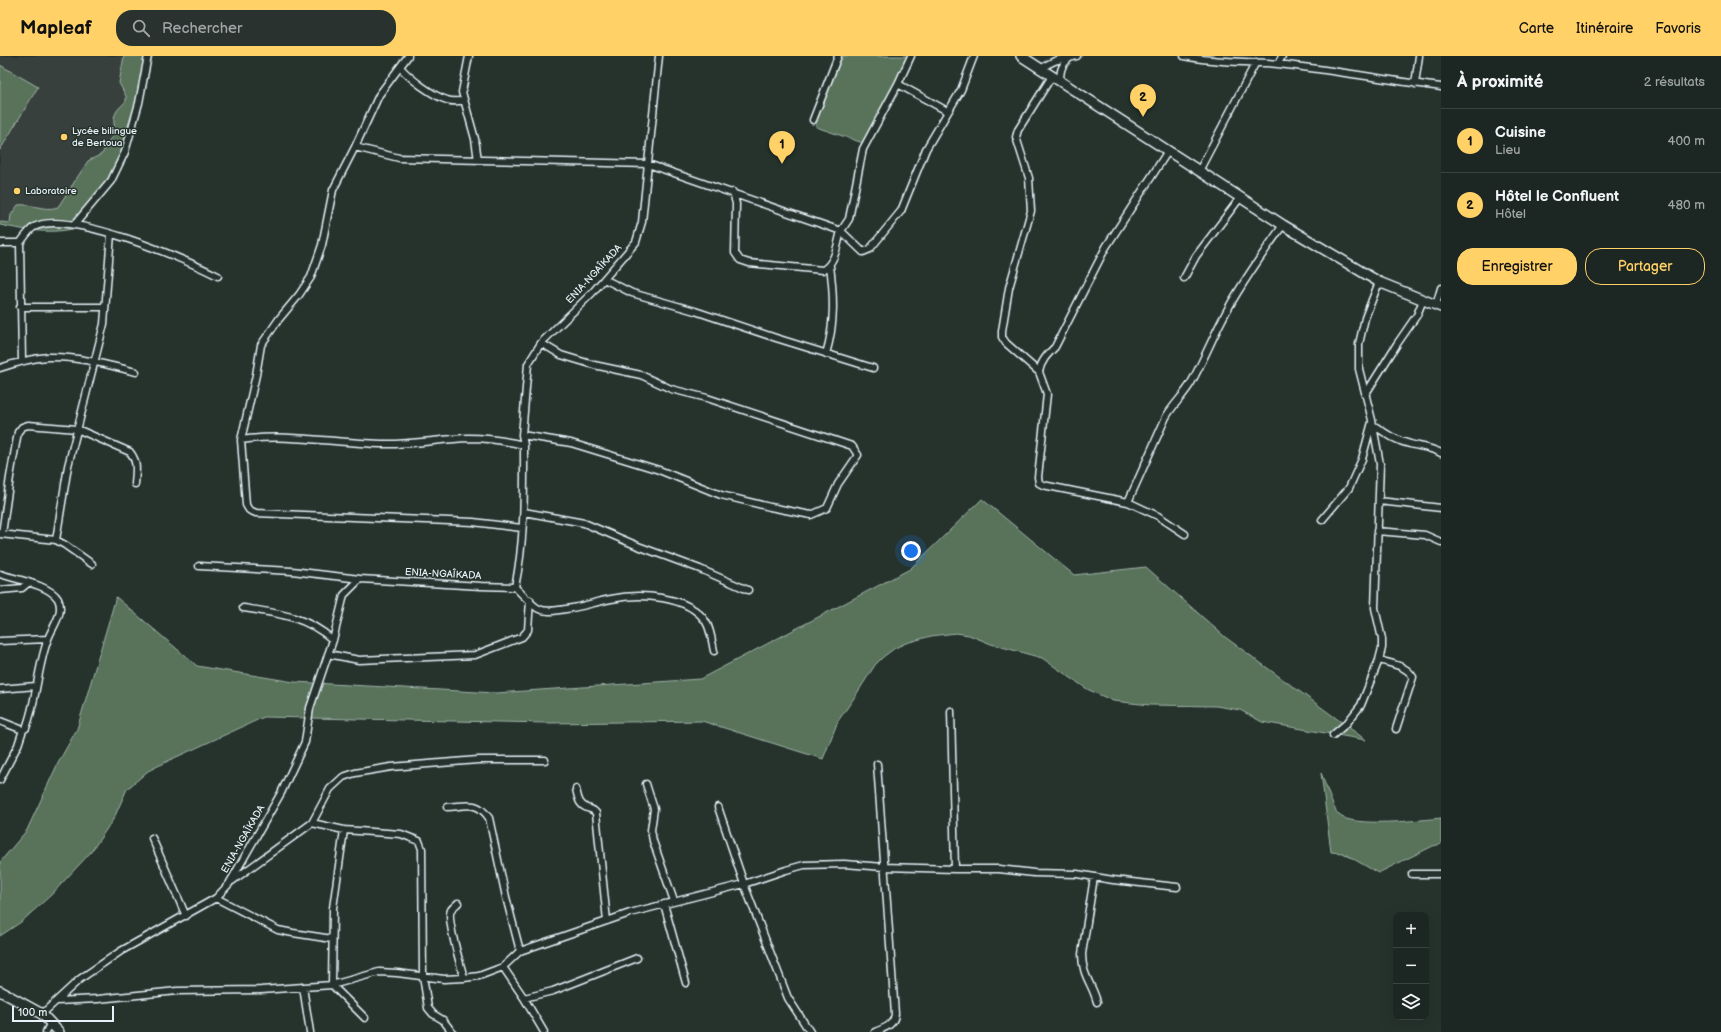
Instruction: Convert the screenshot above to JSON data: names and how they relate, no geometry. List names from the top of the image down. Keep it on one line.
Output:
{"streets":{"street":["ENIA-NGAÎKADA"]},"places":["Lycée bilingue de Bertoua","Laboratoire"],"scale_bar":"100 m","page":{"header":"Mapleaf","search":"Rechercher","nav":["Carte","Itinéraire","Favoris"],"heading":["À proximité","2 résultats"],"pins":["2","1"],"list":[{"mark":"1","name":"Cuisine","note":"Lieu","value":"400 m"},{"mark":"2","name":"Hôtel le Confluent","note":"Hôtel","value":"480 m"}],"buttons":["Enregistrer","Partager"],"map_buttons":["+","−"],"scale":"100 m"}}
